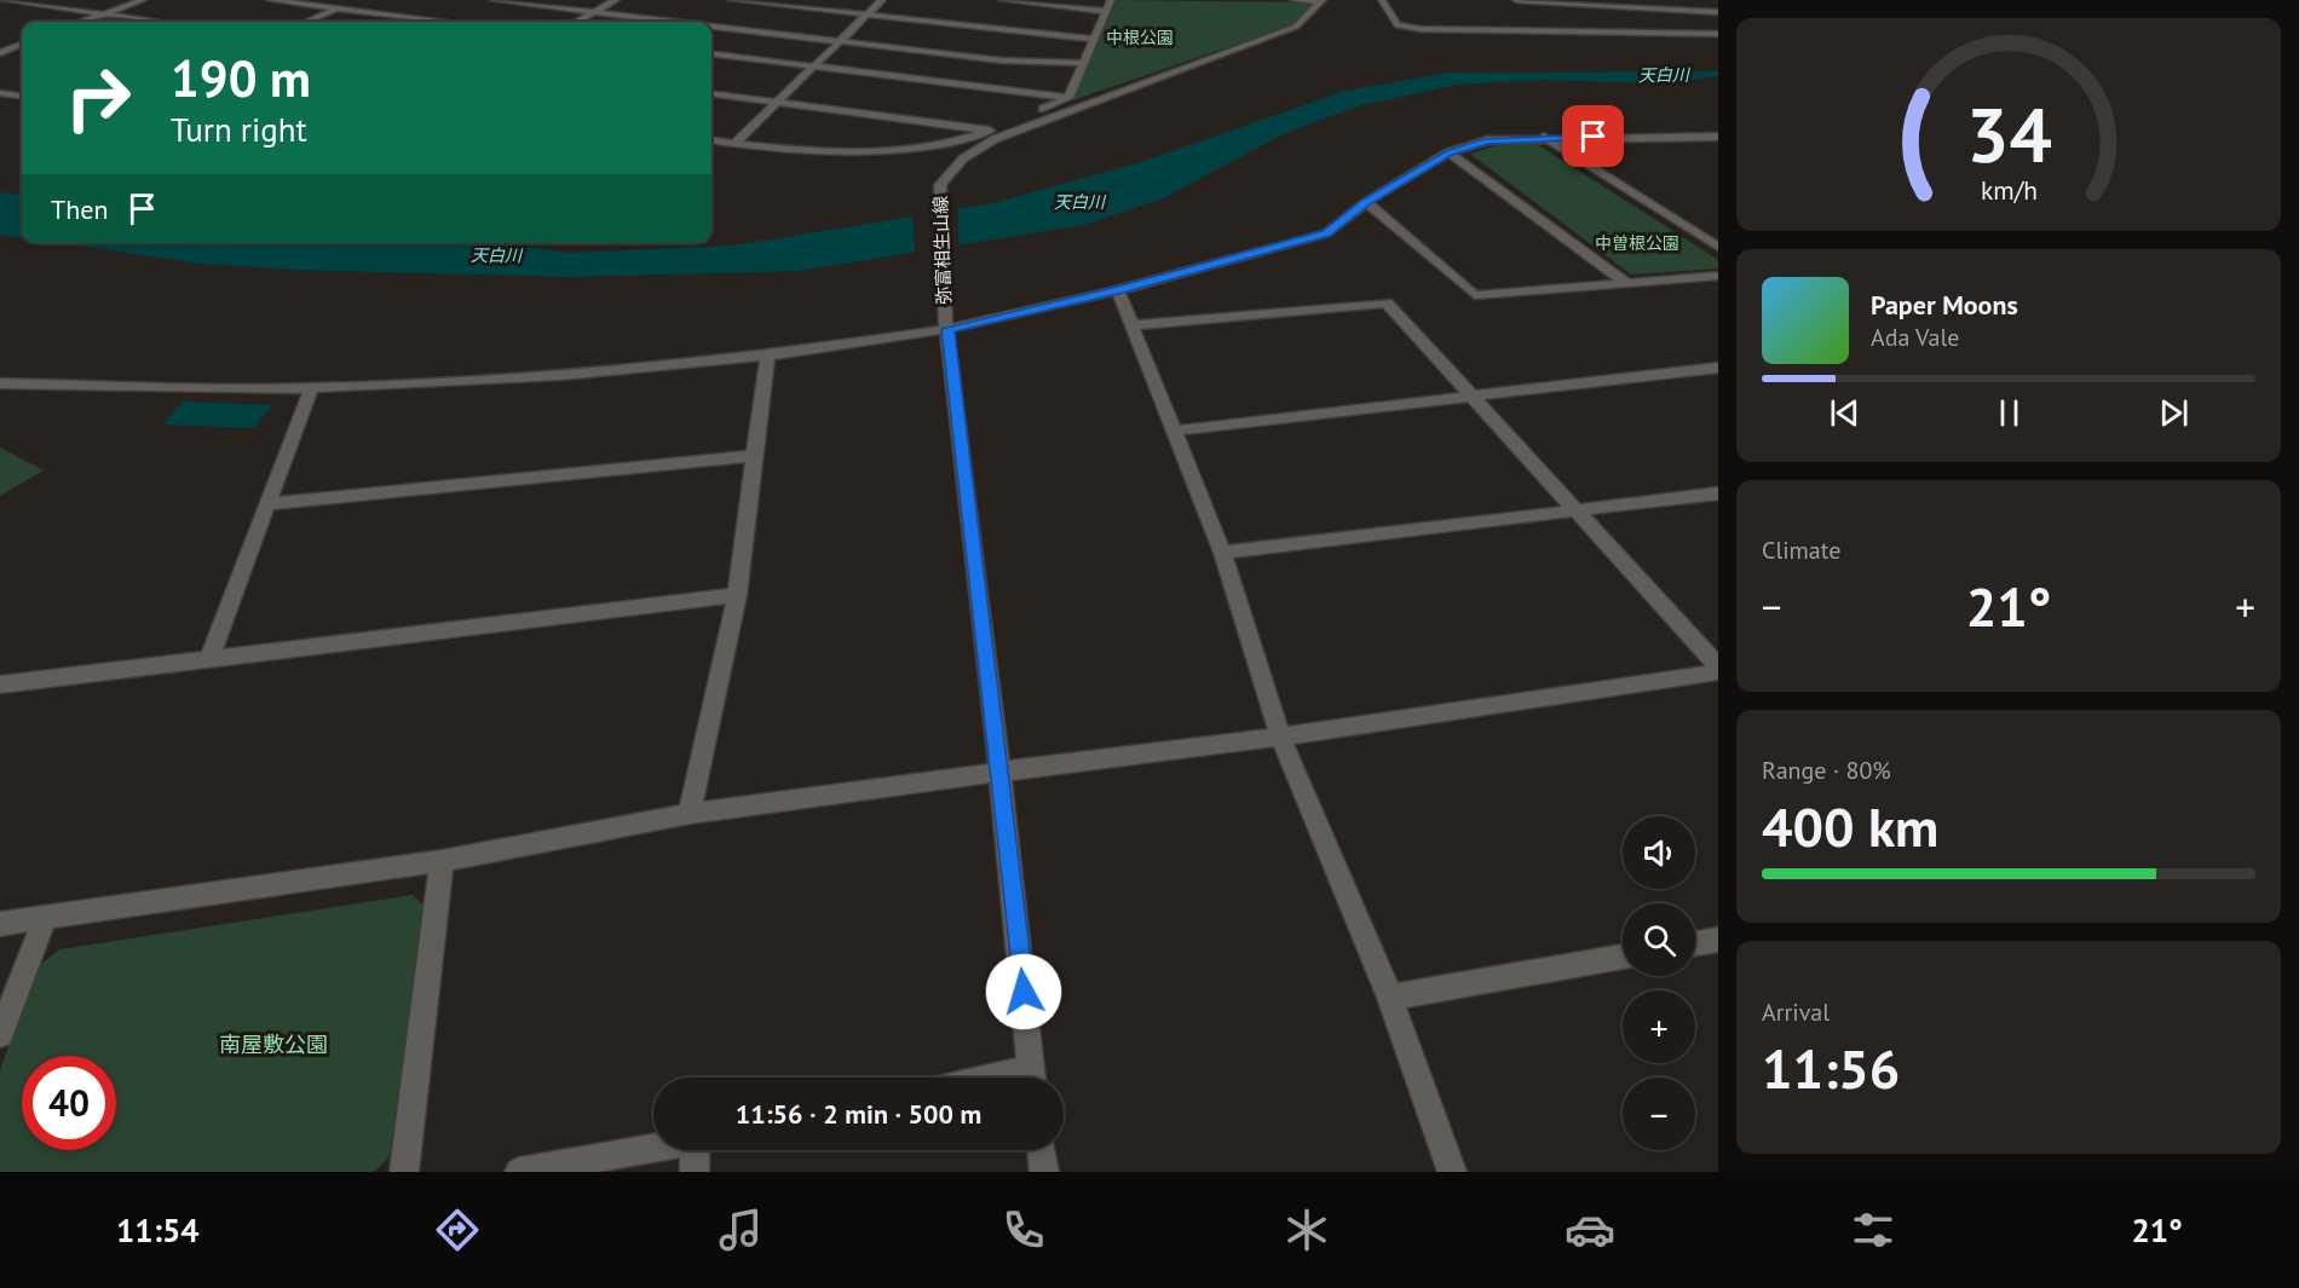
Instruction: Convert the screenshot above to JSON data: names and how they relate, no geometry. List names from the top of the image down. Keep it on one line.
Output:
{"streets":{"street":["弥富相生山線"]},"water":["天白川"],"parks":["中根公園","中曽根公園","南屋敷公園"],"page":{"turn":["190 m","Turn right"],"then":"Then","song":["Paper Moons","Ada Vale"],"tile":["Climate",["Range · 80%","400 km"],["Arrival","11:56"]],"heat":["−","21°","+"],"map_buttons":["+","−"],"limit":"40","trip":"11:56 · 2 min · 500 m","tabs":["11:54","21°"],"gauge":["34","km/h"]}}
